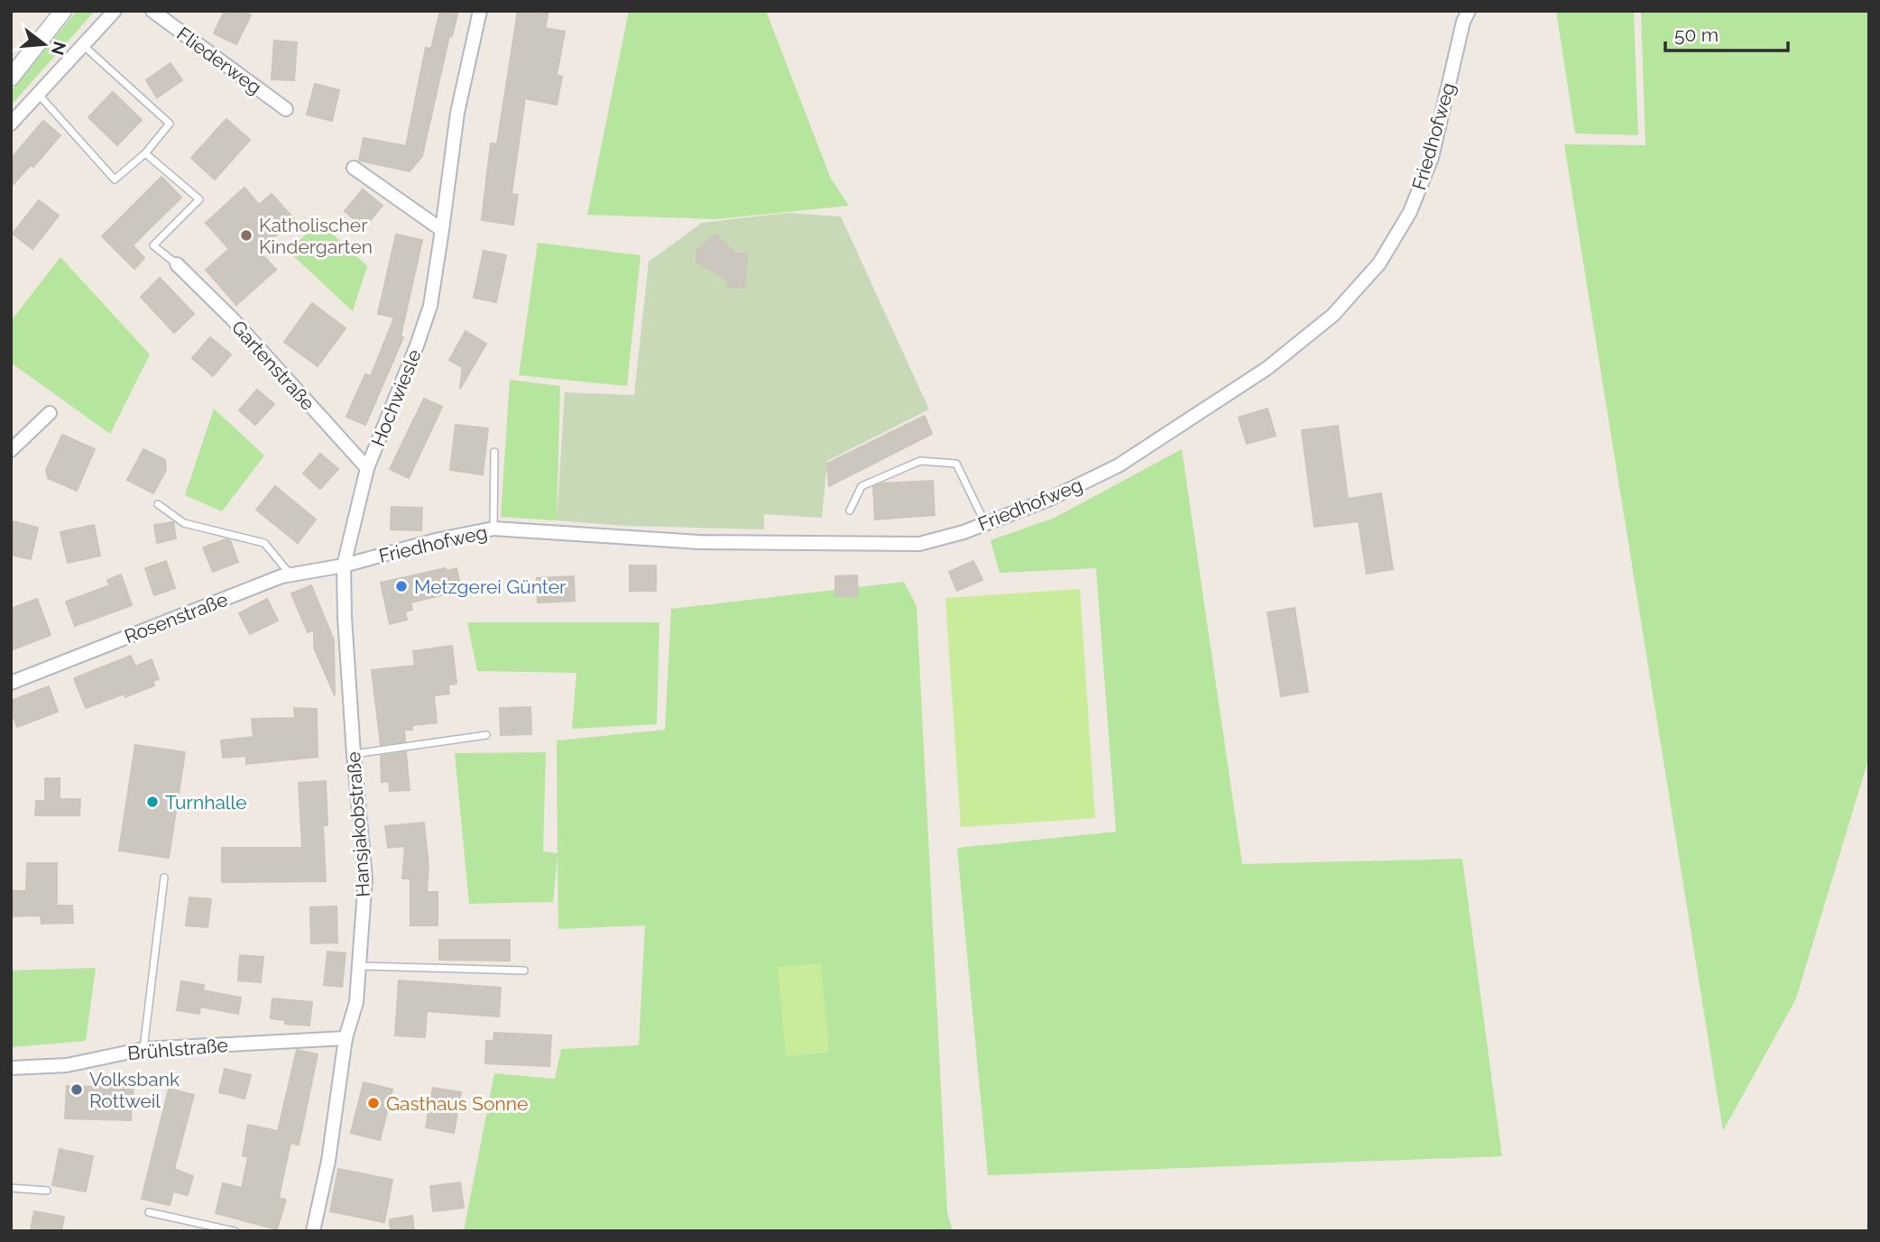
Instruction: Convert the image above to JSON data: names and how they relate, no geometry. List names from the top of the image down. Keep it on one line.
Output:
{"streets":{"street":["Fliederweg","Friedhofweg","Gartenstraße","Hochwiesle","Rosenstraße","Hansjakobstraße","Brühlstraße"]},"crossings":[["Friedhofweg","Hochwiesle"],["Friedhofweg","Rosenstraße"],["Friedhofweg","Hansjakobstraße"],["Gartenstraße","Hochwiesle"],["Hochwiesle","Rosenstraße"],["Hochwiesle","Hansjakobstraße"],["Rosenstraße","Hansjakobstraße"],["Hansjakobstraße","Brühlstraße"]],"places":["Katholischer Kindergarten","Metzgerei Günter","Turnhalle","Volksbank Rottweil","Gasthaus Sonne"],"scale_bar":"50 m","north":"right"}
